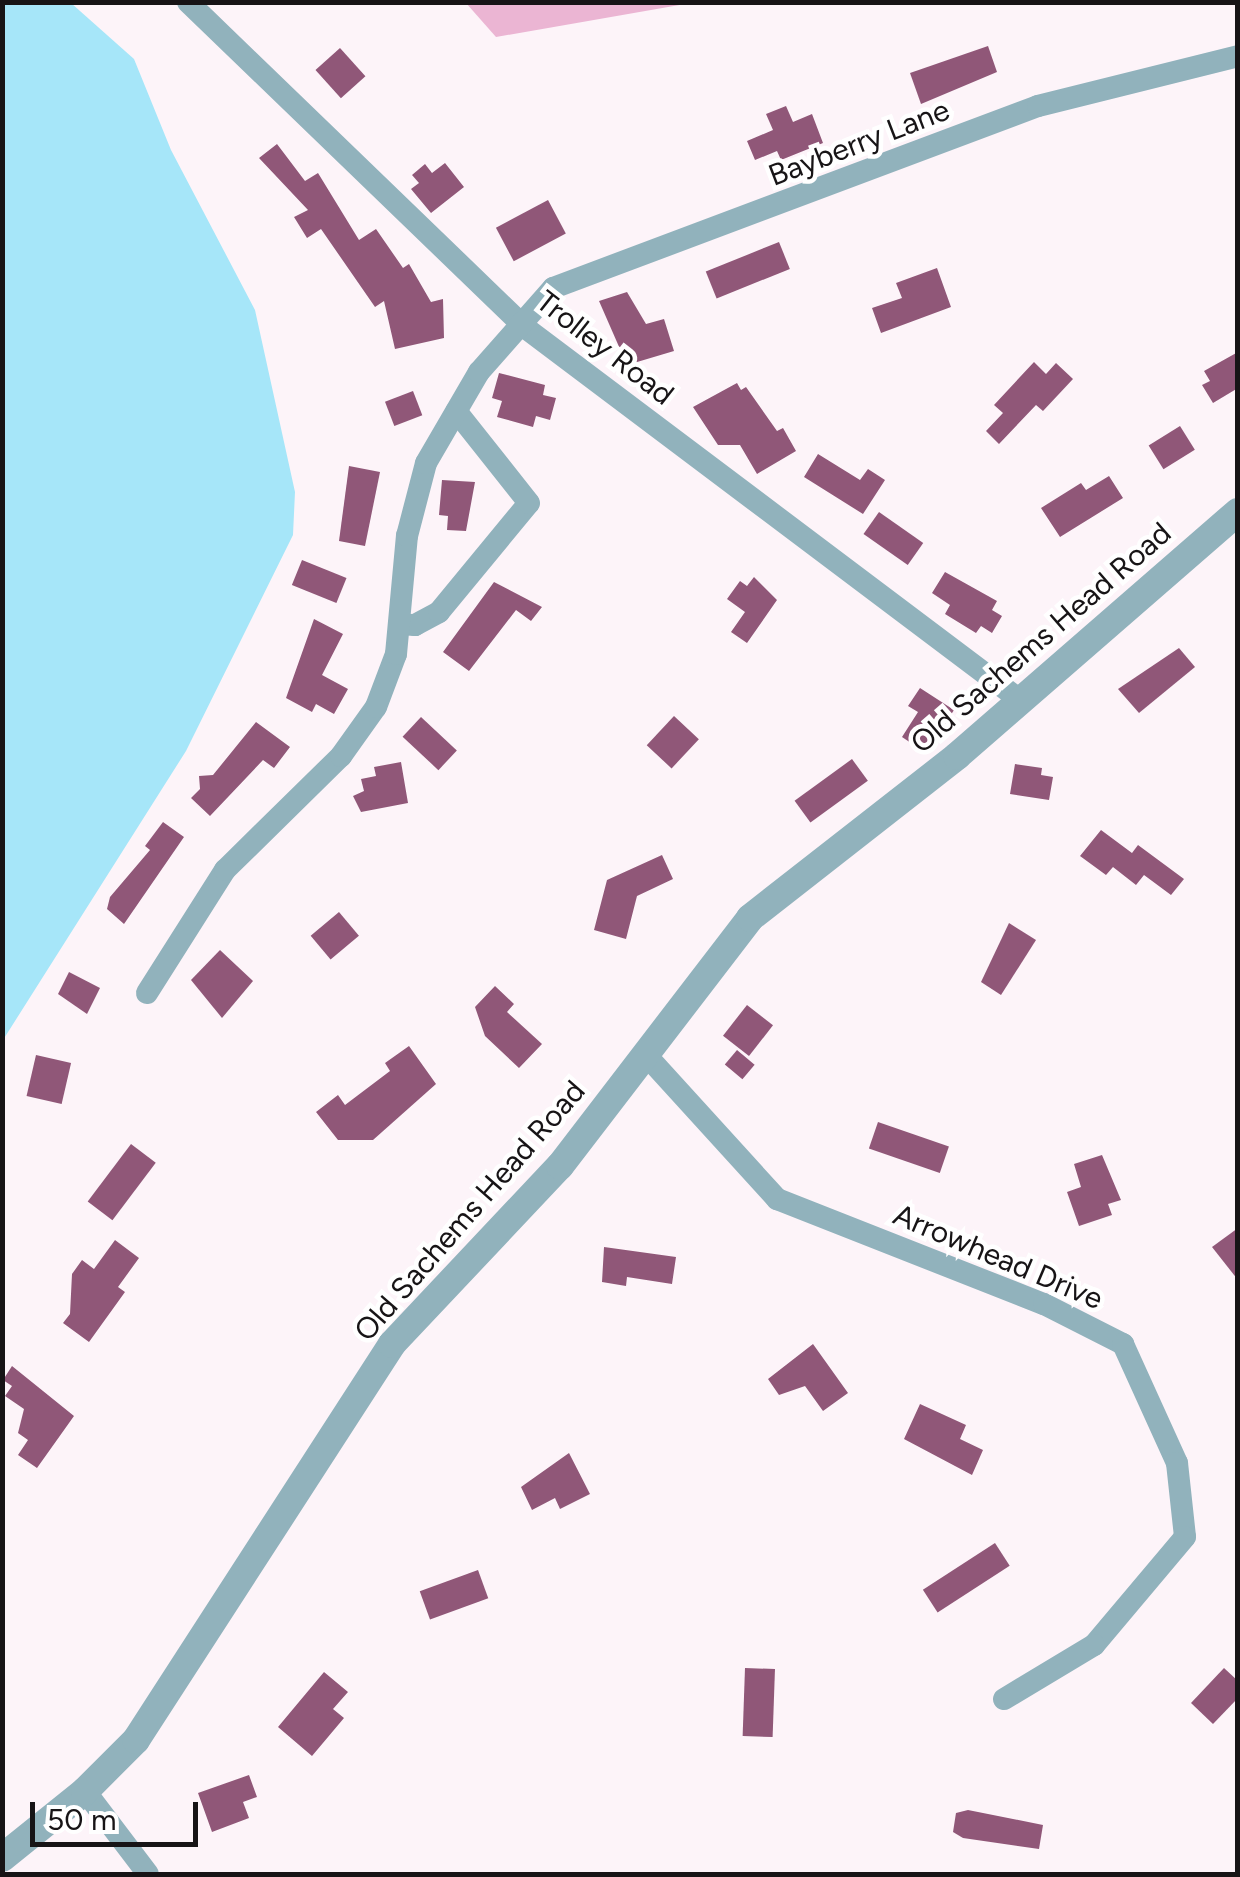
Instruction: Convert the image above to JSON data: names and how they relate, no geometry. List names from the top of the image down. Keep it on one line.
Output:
{"streets":{"street":["Bayberry Lane","Trolley Road","Old Sachems Head Road","Arrowhead Drive"]},"crossings":[["Bayberry Lane","Trolley Road"],["Trolley Road","Old Sachems Head Road"],["Old Sachems Head Road","Arrowhead Drive"]],"scale_bar":"50 m"}
